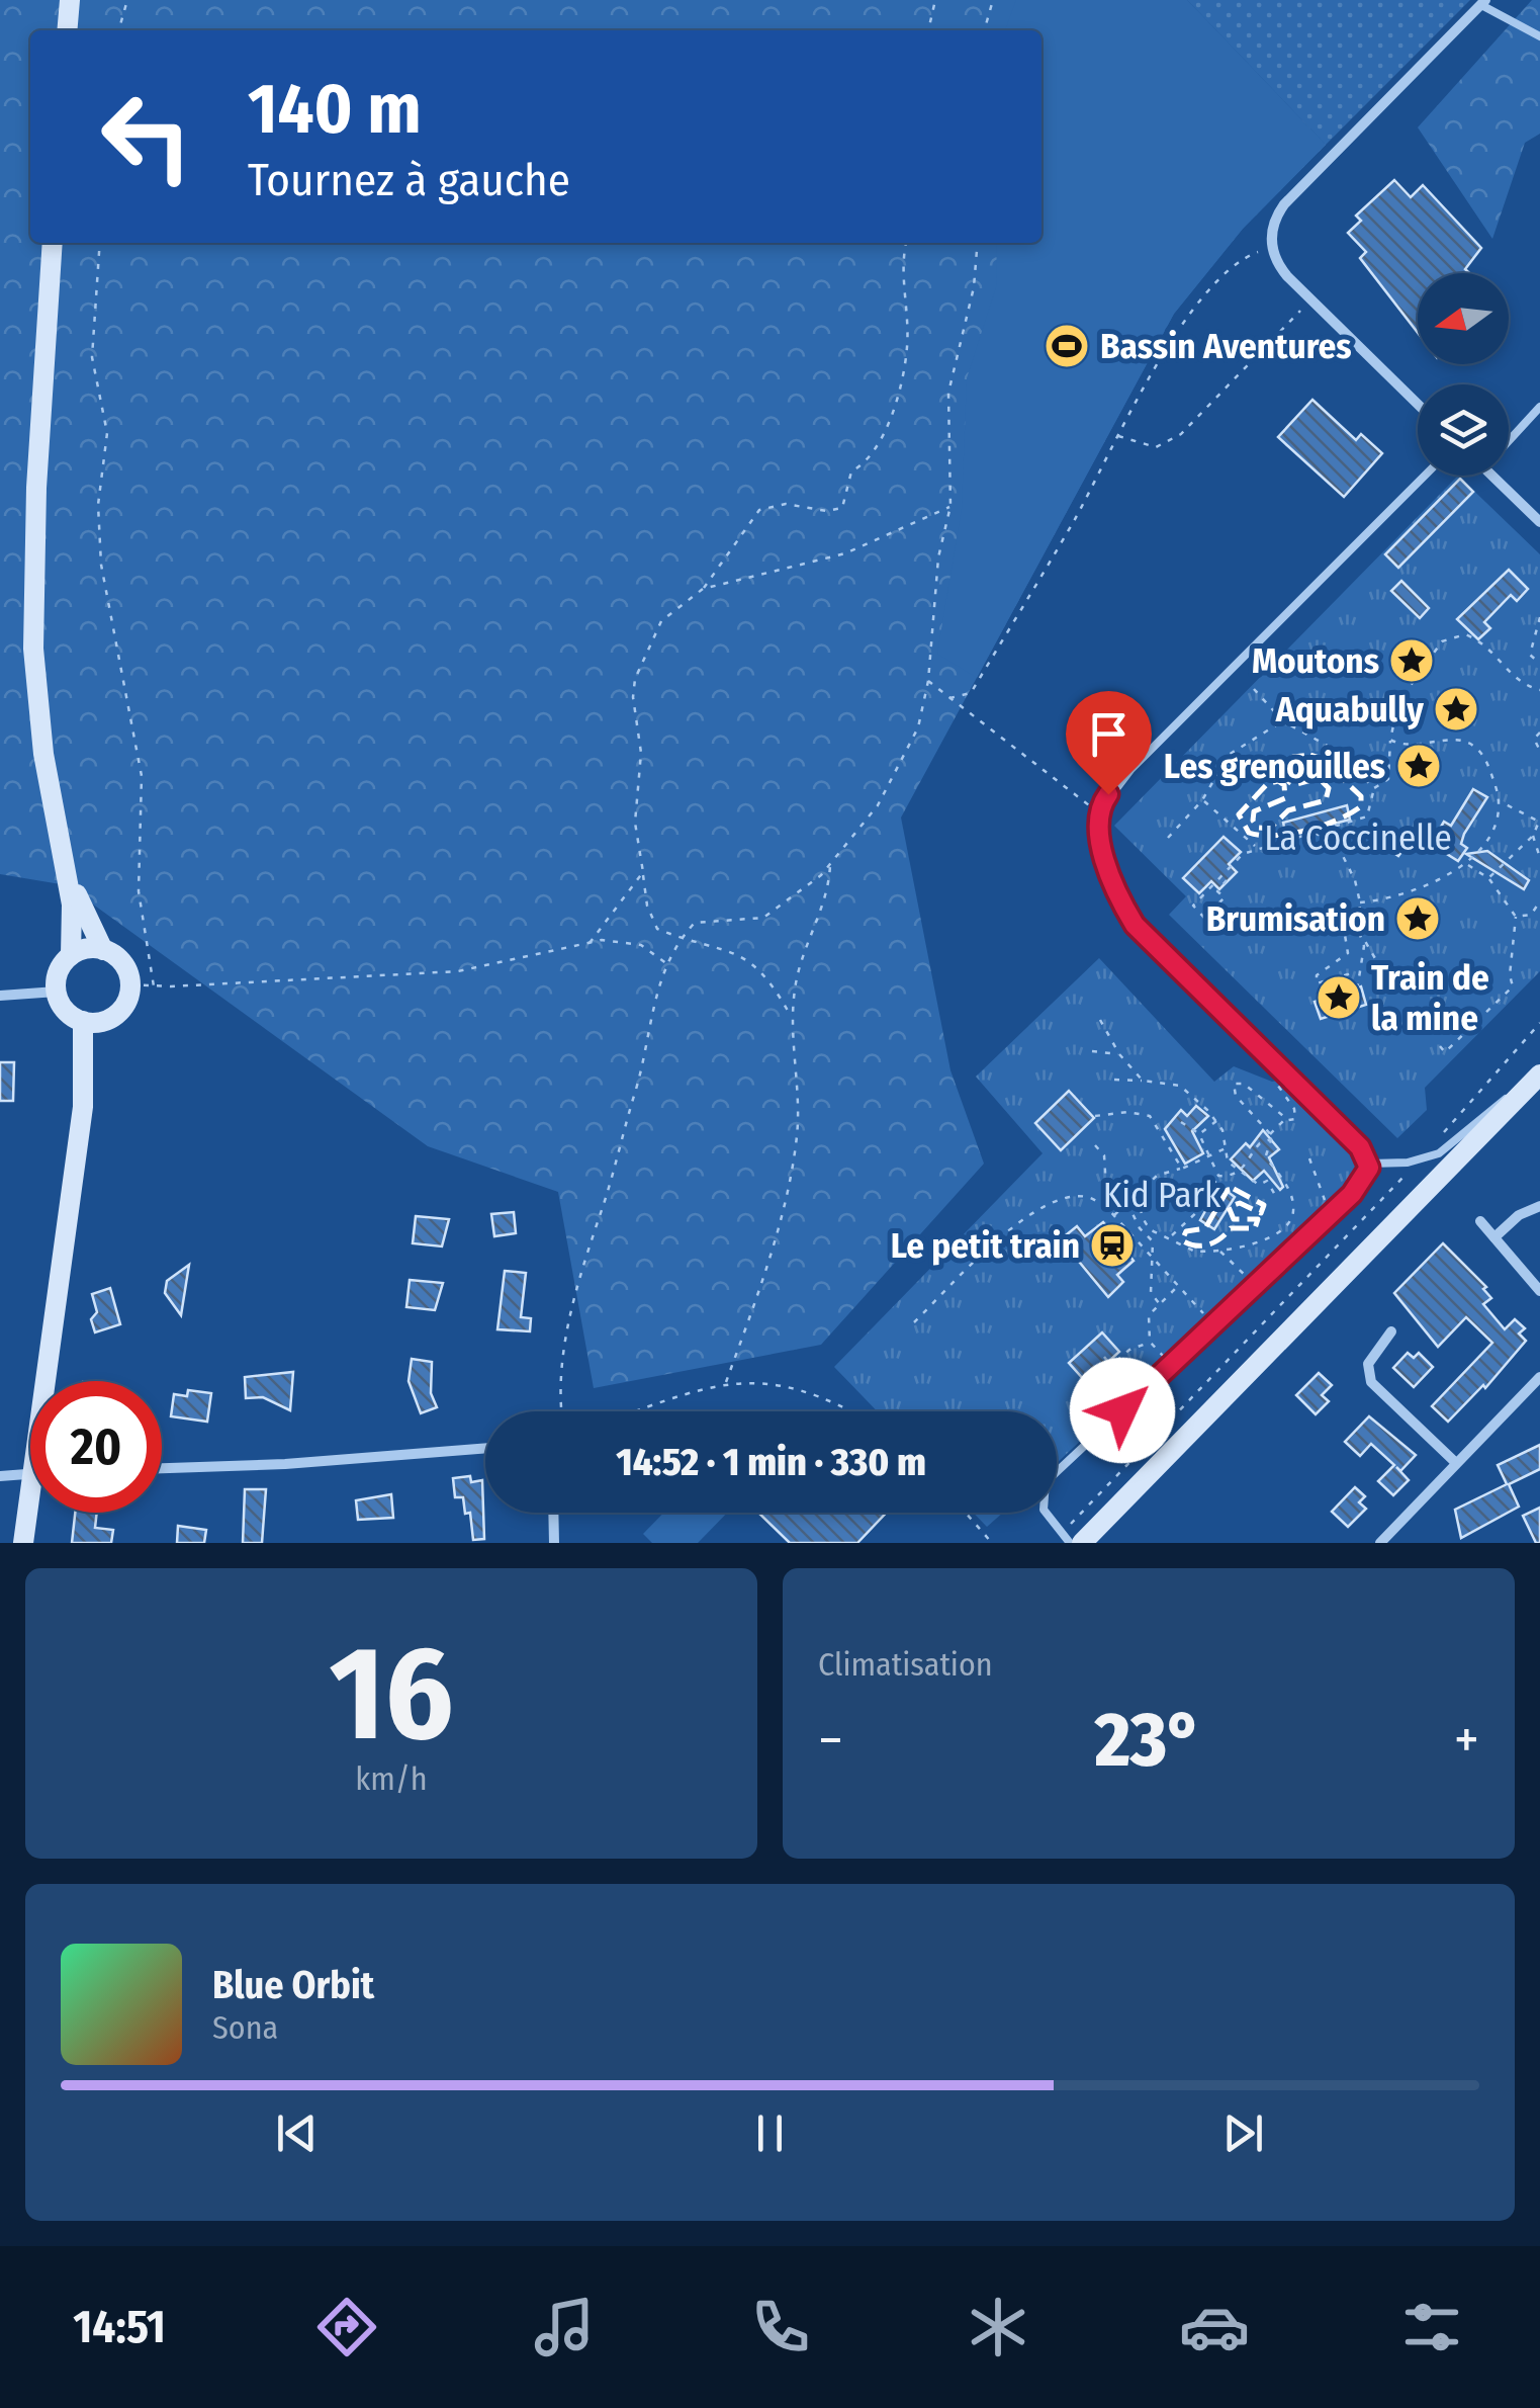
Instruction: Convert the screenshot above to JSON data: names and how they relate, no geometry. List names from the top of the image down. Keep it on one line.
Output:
{"parks":["La Coccinelle","Kid Park"],"places":{"sports":["Bassin Aventures"],"place":["Moutons","Aquabully","Les grenouilles","Brumisation","Train de la mine"],"station":["Le petit train"]},"north":"left","page":{"turn":["140 m","Tournez à gauche"],"limit":"20","trip":"14:52 · 1 min · 330 m","tile":[["16","km/h"],"Climatisation"],"heat":["−","23°","+"],"song":["Blue Orbit","Sona"],"tabs":"14:51"}}
